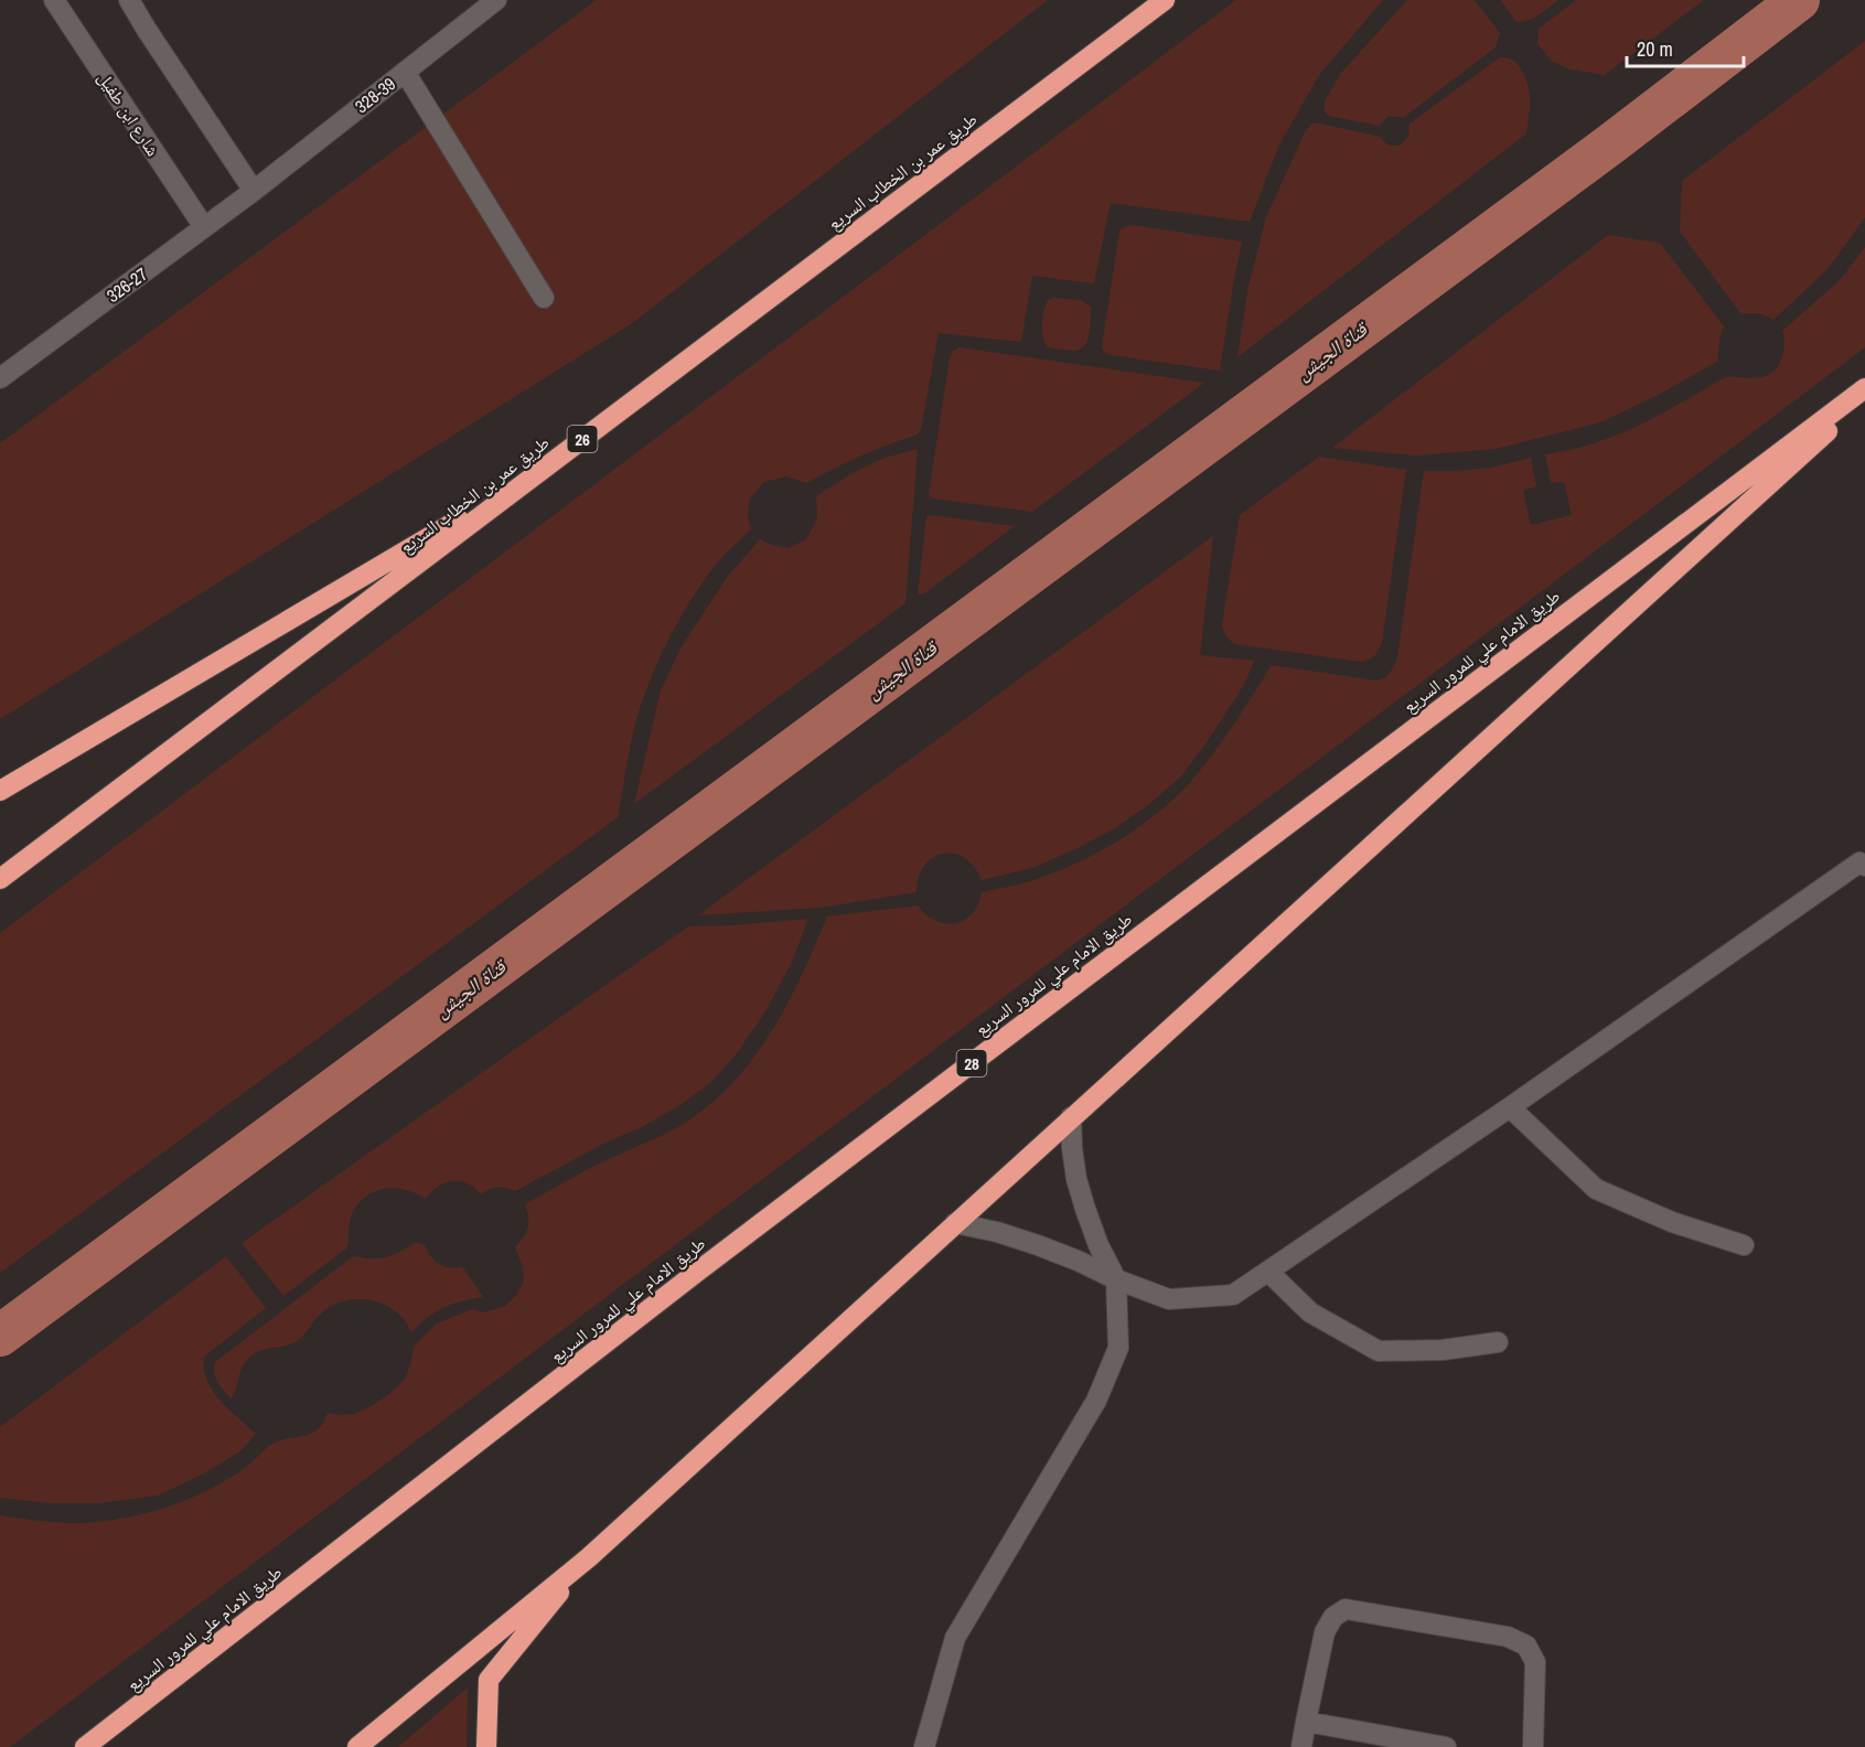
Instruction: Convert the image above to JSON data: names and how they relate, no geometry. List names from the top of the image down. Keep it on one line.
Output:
{"streets":{"highway":["طريق عمر بن الخطاب السريع","26","طريق الامام علي للمرور السريع","28"],"street":["328-39","شارع ابن طفيل","326-27"]},"crossings":[["328-39","326-27"],["شارع ابن طفيل","326-27"]],"water":["قناة الجيش"],"scale_bar":"20 m"}
